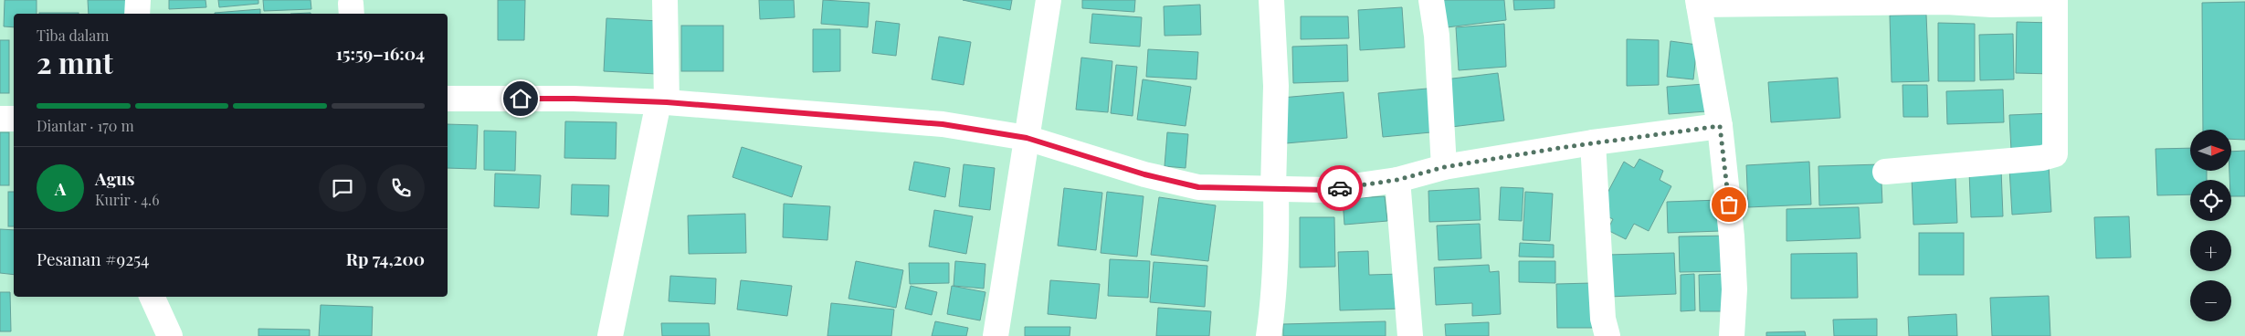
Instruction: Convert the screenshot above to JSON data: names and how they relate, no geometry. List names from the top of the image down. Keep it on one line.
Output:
{"north":"right","page":{"heading":["2 mnt","Tiba dalam","15:59–16:04"],"panel":["Agus","Kurir · 4.6","Pesanan #9254","Rp 74,200"],"bar":"Diantar · 170 m","map_buttons":["+","−"],"round":"A"}}
